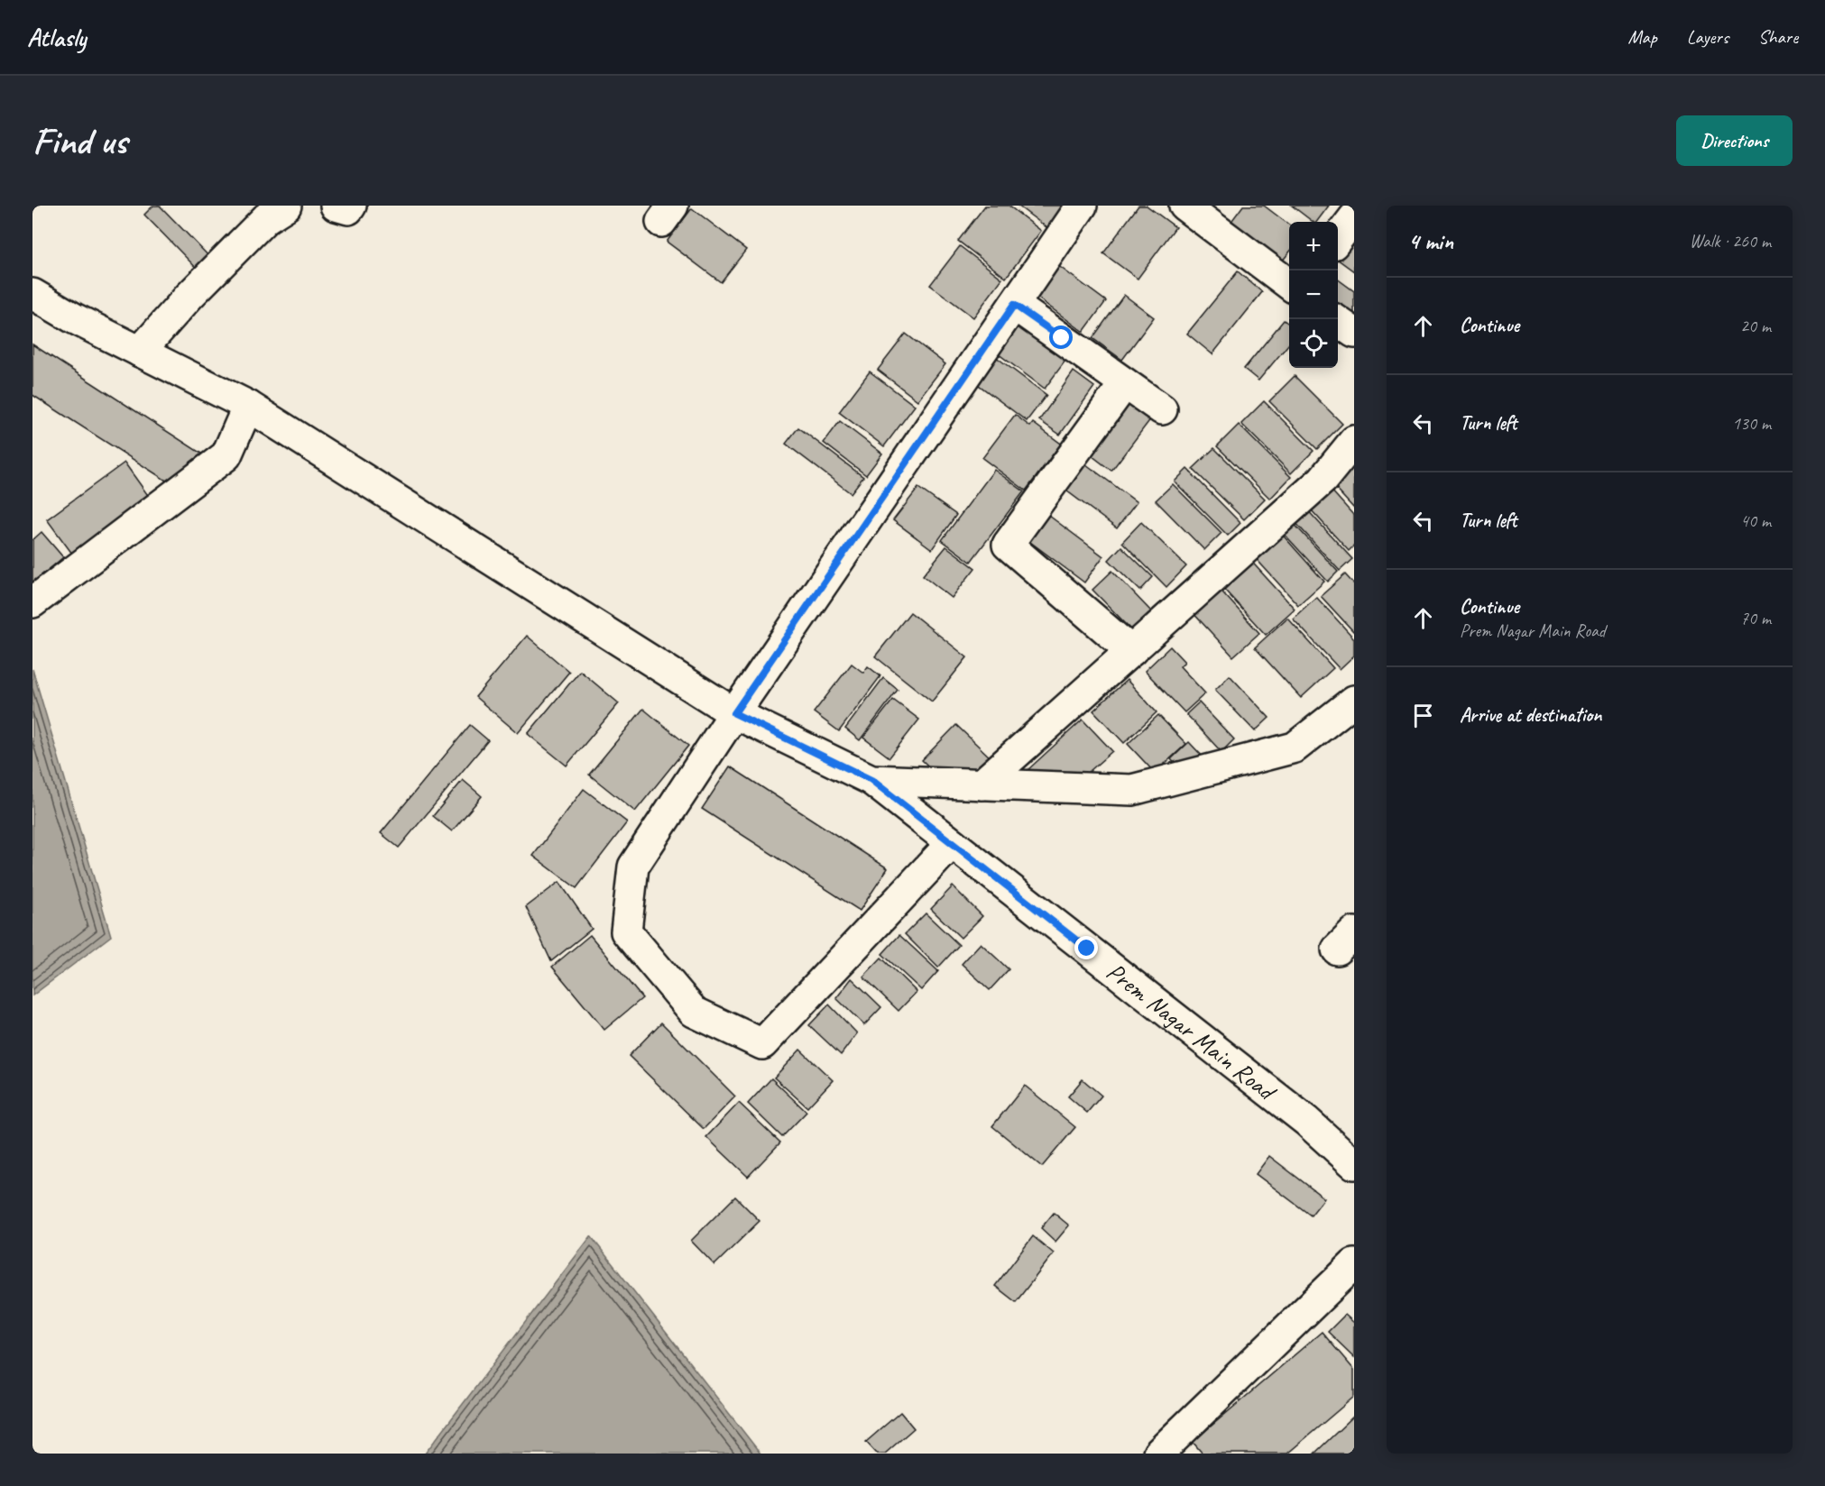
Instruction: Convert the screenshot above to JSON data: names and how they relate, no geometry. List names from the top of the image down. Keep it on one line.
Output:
{"streets":{"street":["Prem Nagar Main Road"]},"page":{"header":"Atlasly","nav":["Map","Layers","Share"],"buttons":"Directions","title":"Find us","heading":["4 min","Walk · 260 m"],"map_buttons":["+","−"],"list":[["Continue","20 m"],["Turn left","130 m"],["Turn left","40 m"],["Continue","Prem Nagar Main Road","70 m"],"Arrive at destination"]}}
